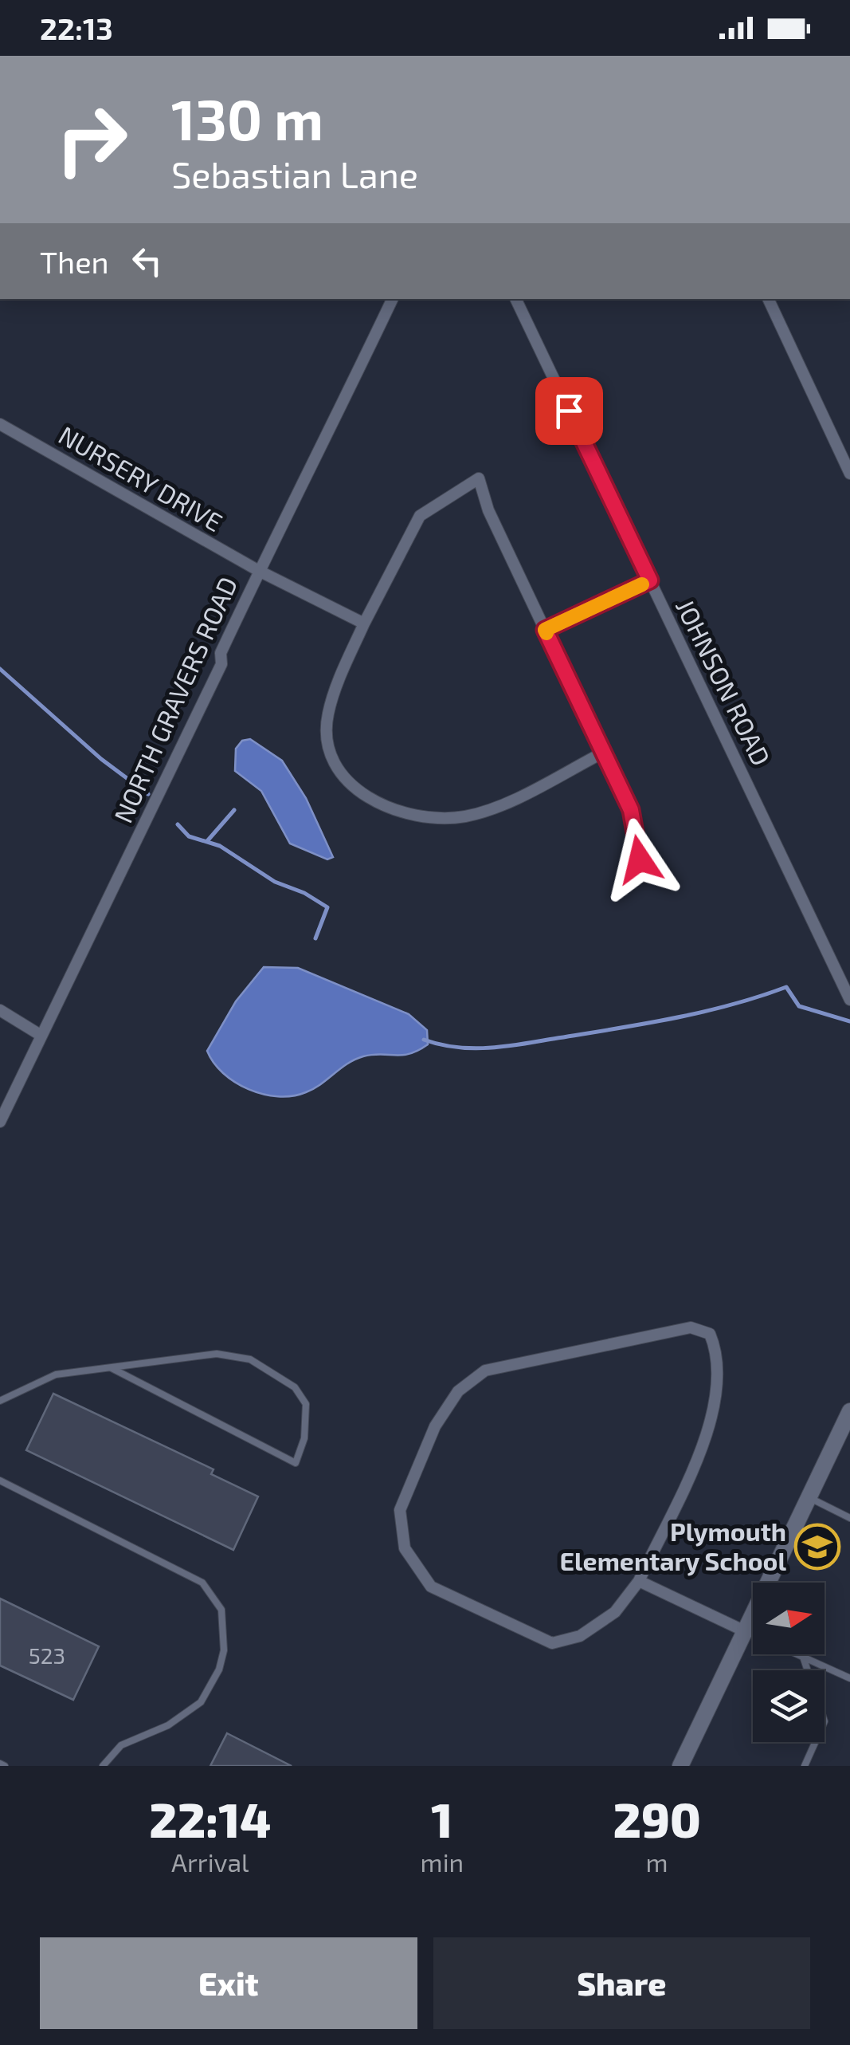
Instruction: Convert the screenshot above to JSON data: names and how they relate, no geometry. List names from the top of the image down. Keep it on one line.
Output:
{"streets":{"street":["NURSERY DRIVE","JOHNSON ROAD","NORTH GRAVERS ROAD"]},"crossings":[["NURSERY DRIVE","NORTH GRAVERS ROAD"]],"places":{"school or university":["Plymouth Elementary School"]},"house_numbers":["523"],"north":"right","page":{"status":"22:13","turn":["130 m","Sebastian Lane"],"then":"Then","eta":["22:14","Arrival","1","min","290","m"],"buttons":["Exit","Share"]}}
